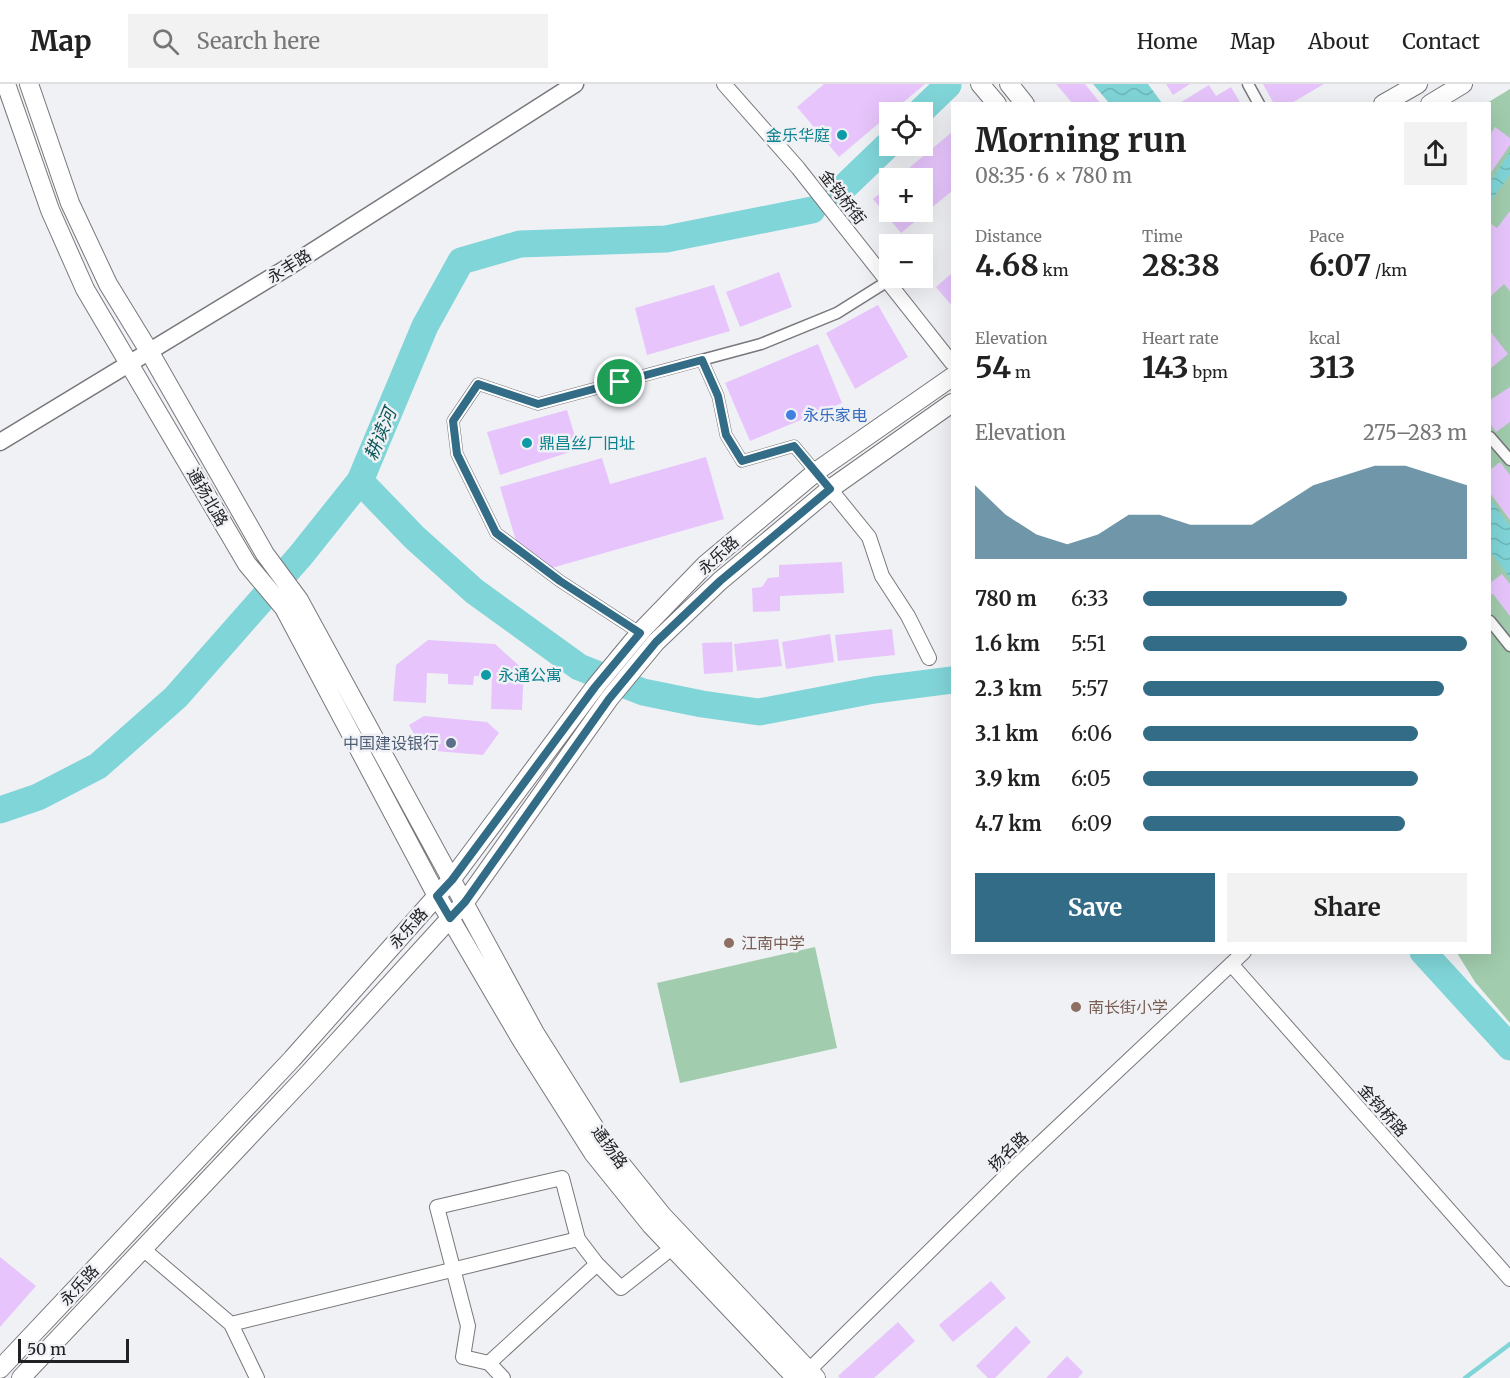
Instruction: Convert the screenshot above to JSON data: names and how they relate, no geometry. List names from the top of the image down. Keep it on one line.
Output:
{"streets":{"main road":["通扬北路","永乐路","通扬路"],"street":["金钩桥街","永丰路","金钩桥路","扬名路"]},"crossings":[["永丰路","通扬北路"],["通扬北路","永乐路"],["通扬北路","通扬路"],["永乐路","通扬路"],["金钩桥路","扬名路"],["通扬路","扬名路"]],"water":["耕读河"],"places":["金乐华庭","永乐家电","鼎昌丝厂旧址","永通公寓","中国建设银行","江南中学","南长街小学"],"scale_bar":"50 m","page":{"header":"Map","search":"Search here","nav":["Home","Map","About","Contact"],"map_buttons":["+","−"],"heading":["Morning run","08:35 · 6 × 780 m"],"stats":[["Distance","4.68 km"],["Time","28:38"],["Pace","6:07 /km"],["Elevation","54 m"],["Heart rate","143 bpm"],["kcal","313"]],"chart":["Elevation","275–283 m"],"list":[{"name":"780 m","note":"6:33"},{"name":"1.6 km","note":"5:51"},{"name":"2.3 km","note":"5:57"},{"name":"3.1 km","note":"6:06"},{"name":"3.9 km","note":"6:05"},{"name":"4.7 km","note":"6:09"}],"buttons":["Save","Share"],"scale":"50 m"}}
